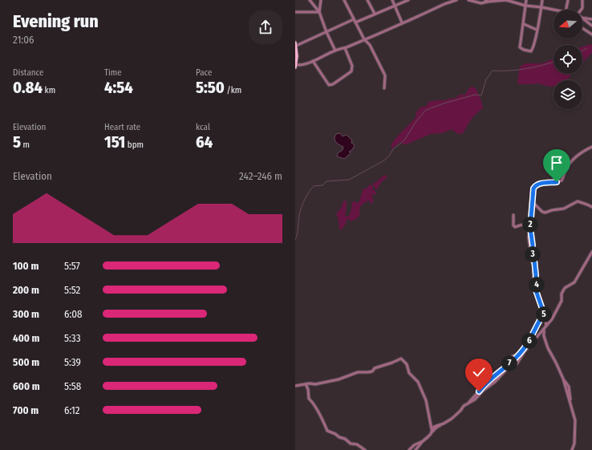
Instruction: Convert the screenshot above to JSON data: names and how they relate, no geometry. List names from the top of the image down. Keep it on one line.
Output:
{"north":"left","page":{"heading":["Evening run","21:06"],"stats":[["Distance","0.84 km"],["Time","4:54"],["Pace","5:50 /km"],["Elevation","5 m"],["Heart rate","151 bpm"],["kcal","64"]],"chart":["Elevation","242–246 m"],"pins":["2","3","4","5","6","7"],"list":[{"name":"100 m","note":"5:57"},{"name":"200 m","note":"5:52"},{"name":"300 m","note":"6:08"},{"name":"400 m","note":"5:33"},{"name":"500 m","note":"5:39"},{"name":"600 m","note":"5:58"},{"name":"700 m","note":"6:12"}]}}
